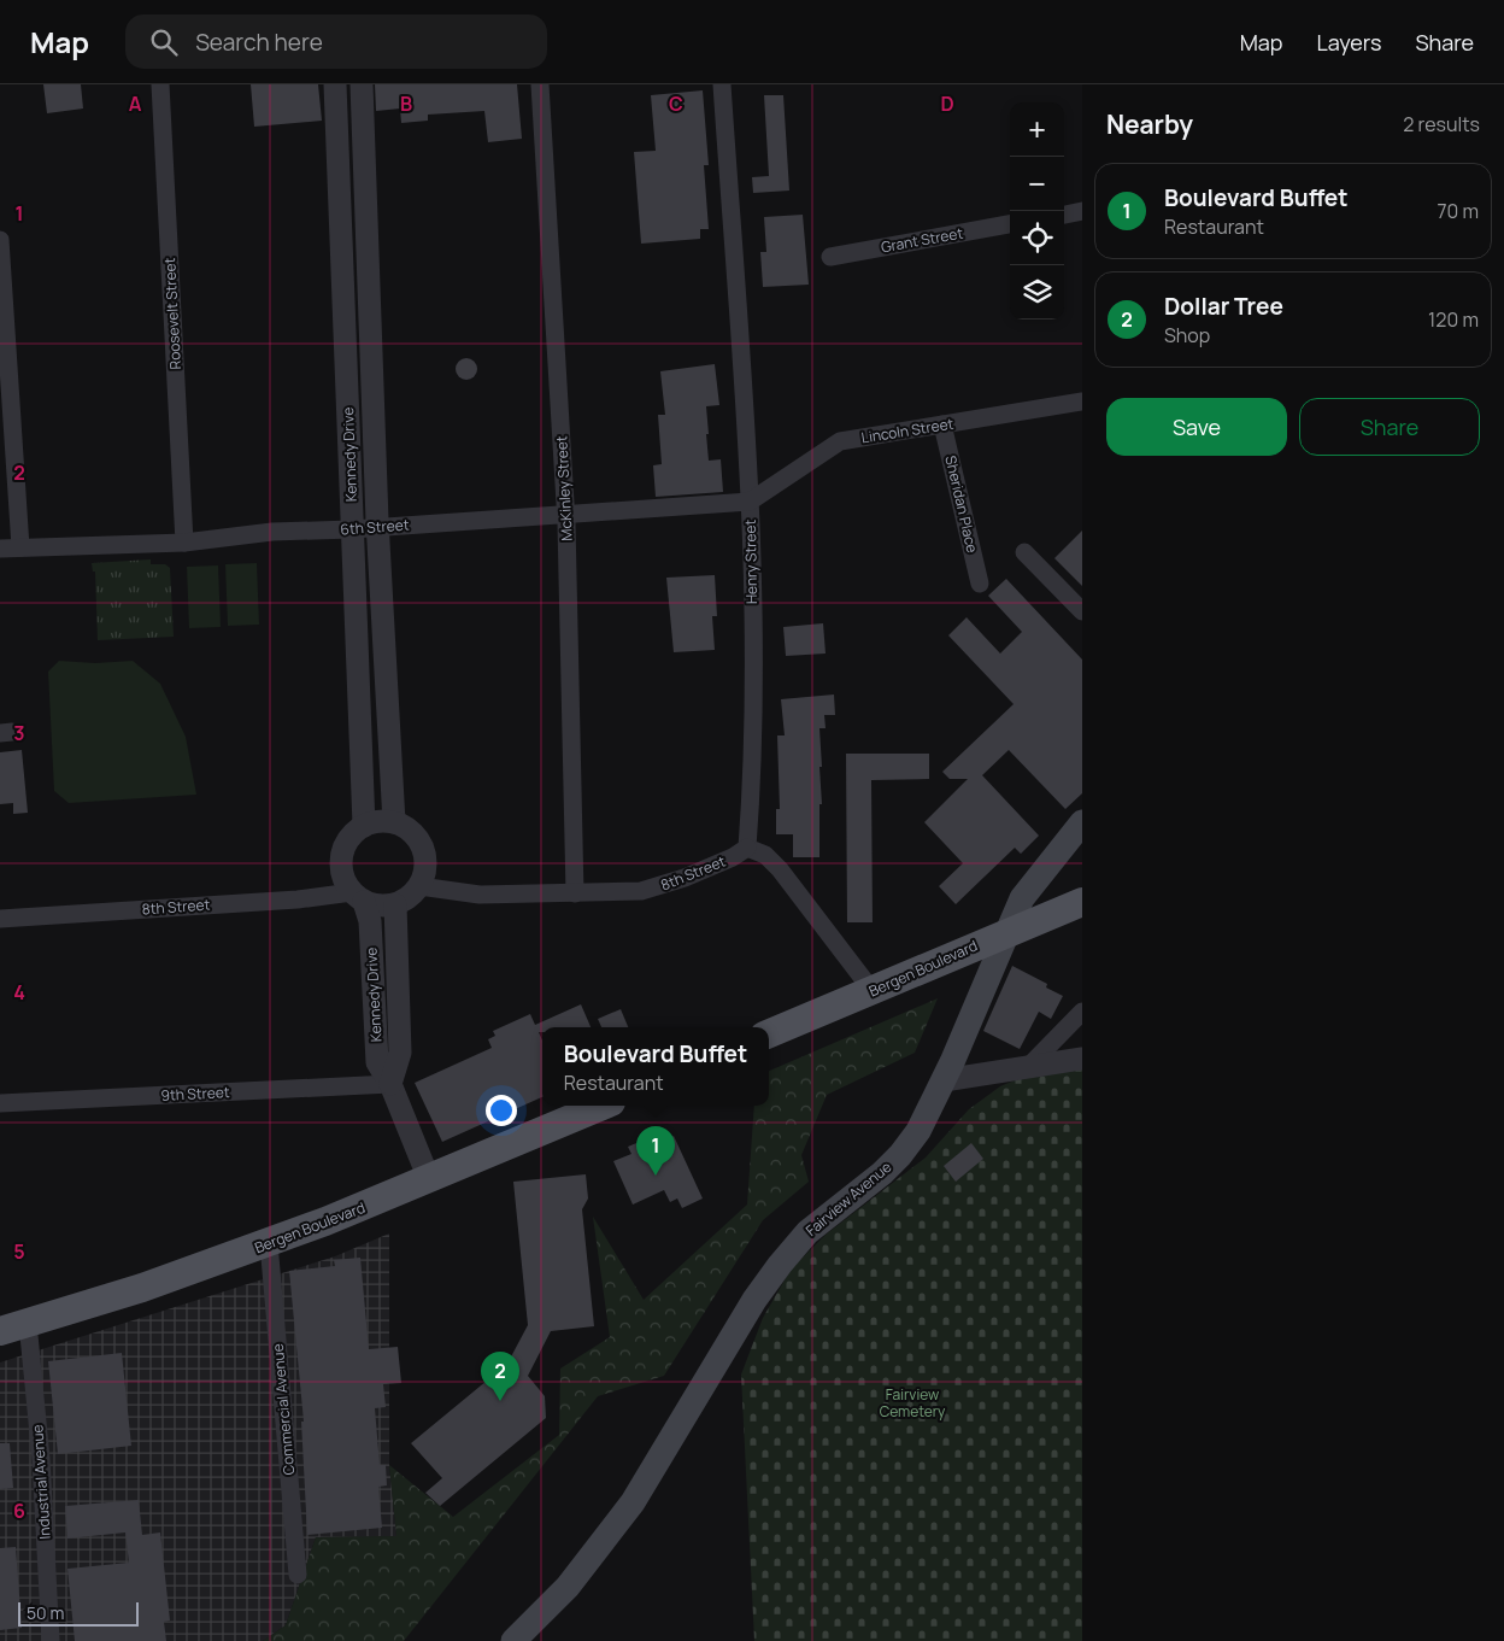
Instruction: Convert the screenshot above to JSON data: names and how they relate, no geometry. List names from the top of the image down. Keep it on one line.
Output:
{"streets":{"main road":["Bergen Boulevard","Fairview Avenue"],"street":["Grant Street","Roosevelt Street","Lincoln Street","Kennedy Drive","McKinley Street","Sheridan Place","6th Street","Henry Street","8th Street","9th Street","Commercial Avenue","Industrial Avenue"]},"crossings":[["Roosevelt Street","6th Street"],["Lincoln Street","Sheridan Place"],["Lincoln Street","6th Street"],["Lincoln Street","Henry Street"],["Kennedy Drive","6th Street"],["Kennedy Drive","8th Street"],["Kennedy Drive","Bergen Boulevard"],["Kennedy Drive","9th Street"],["McKinley Street","6th Street"],["McKinley Street","8th Street"],["6th Street","Henry Street"],["Henry Street","8th Street"],["Bergen Boulevard","Commercial Avenue"],["Bergen Boulevard","Industrial Avenue"]],"parks":["Fairview Cemetery"],"scale_bar":"50 m","page":{"header":"Map","search":"Search here","nav":["Map","Layers","Share"],"heading":["Nearby","2 results"],"map_buttons":["+","−"],"list":[{"mark":"1","name":"Boulevard Buffet","note":"Restaurant","value":"70 m"},{"mark":"2","name":"Dollar Tree","note":"Shop","value":"120 m"}],"buttons":["Save","Share"],"popup":["Boulevard Buffet","Restaurant"],"pins":["1","2"],"scale":"50 m"},"grid":{"columns":["A","B","C","D"],"rows":["1","2","3","4","5","6"]}}
